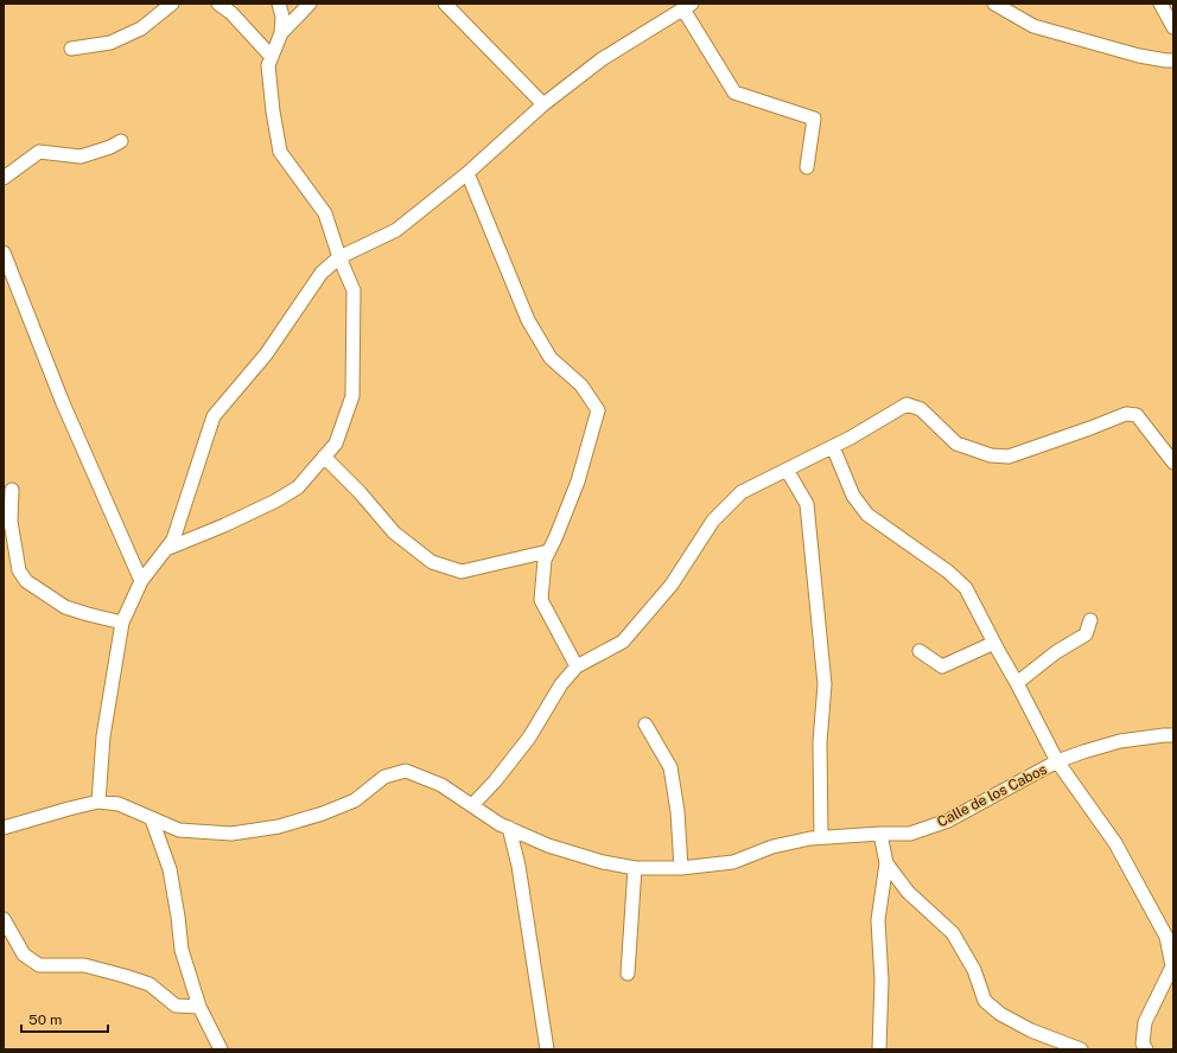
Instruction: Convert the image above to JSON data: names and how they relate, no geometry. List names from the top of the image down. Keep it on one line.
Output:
{"streets":{"street":["Calle de los Cabos"]},"scale_bar":"50 m"}
